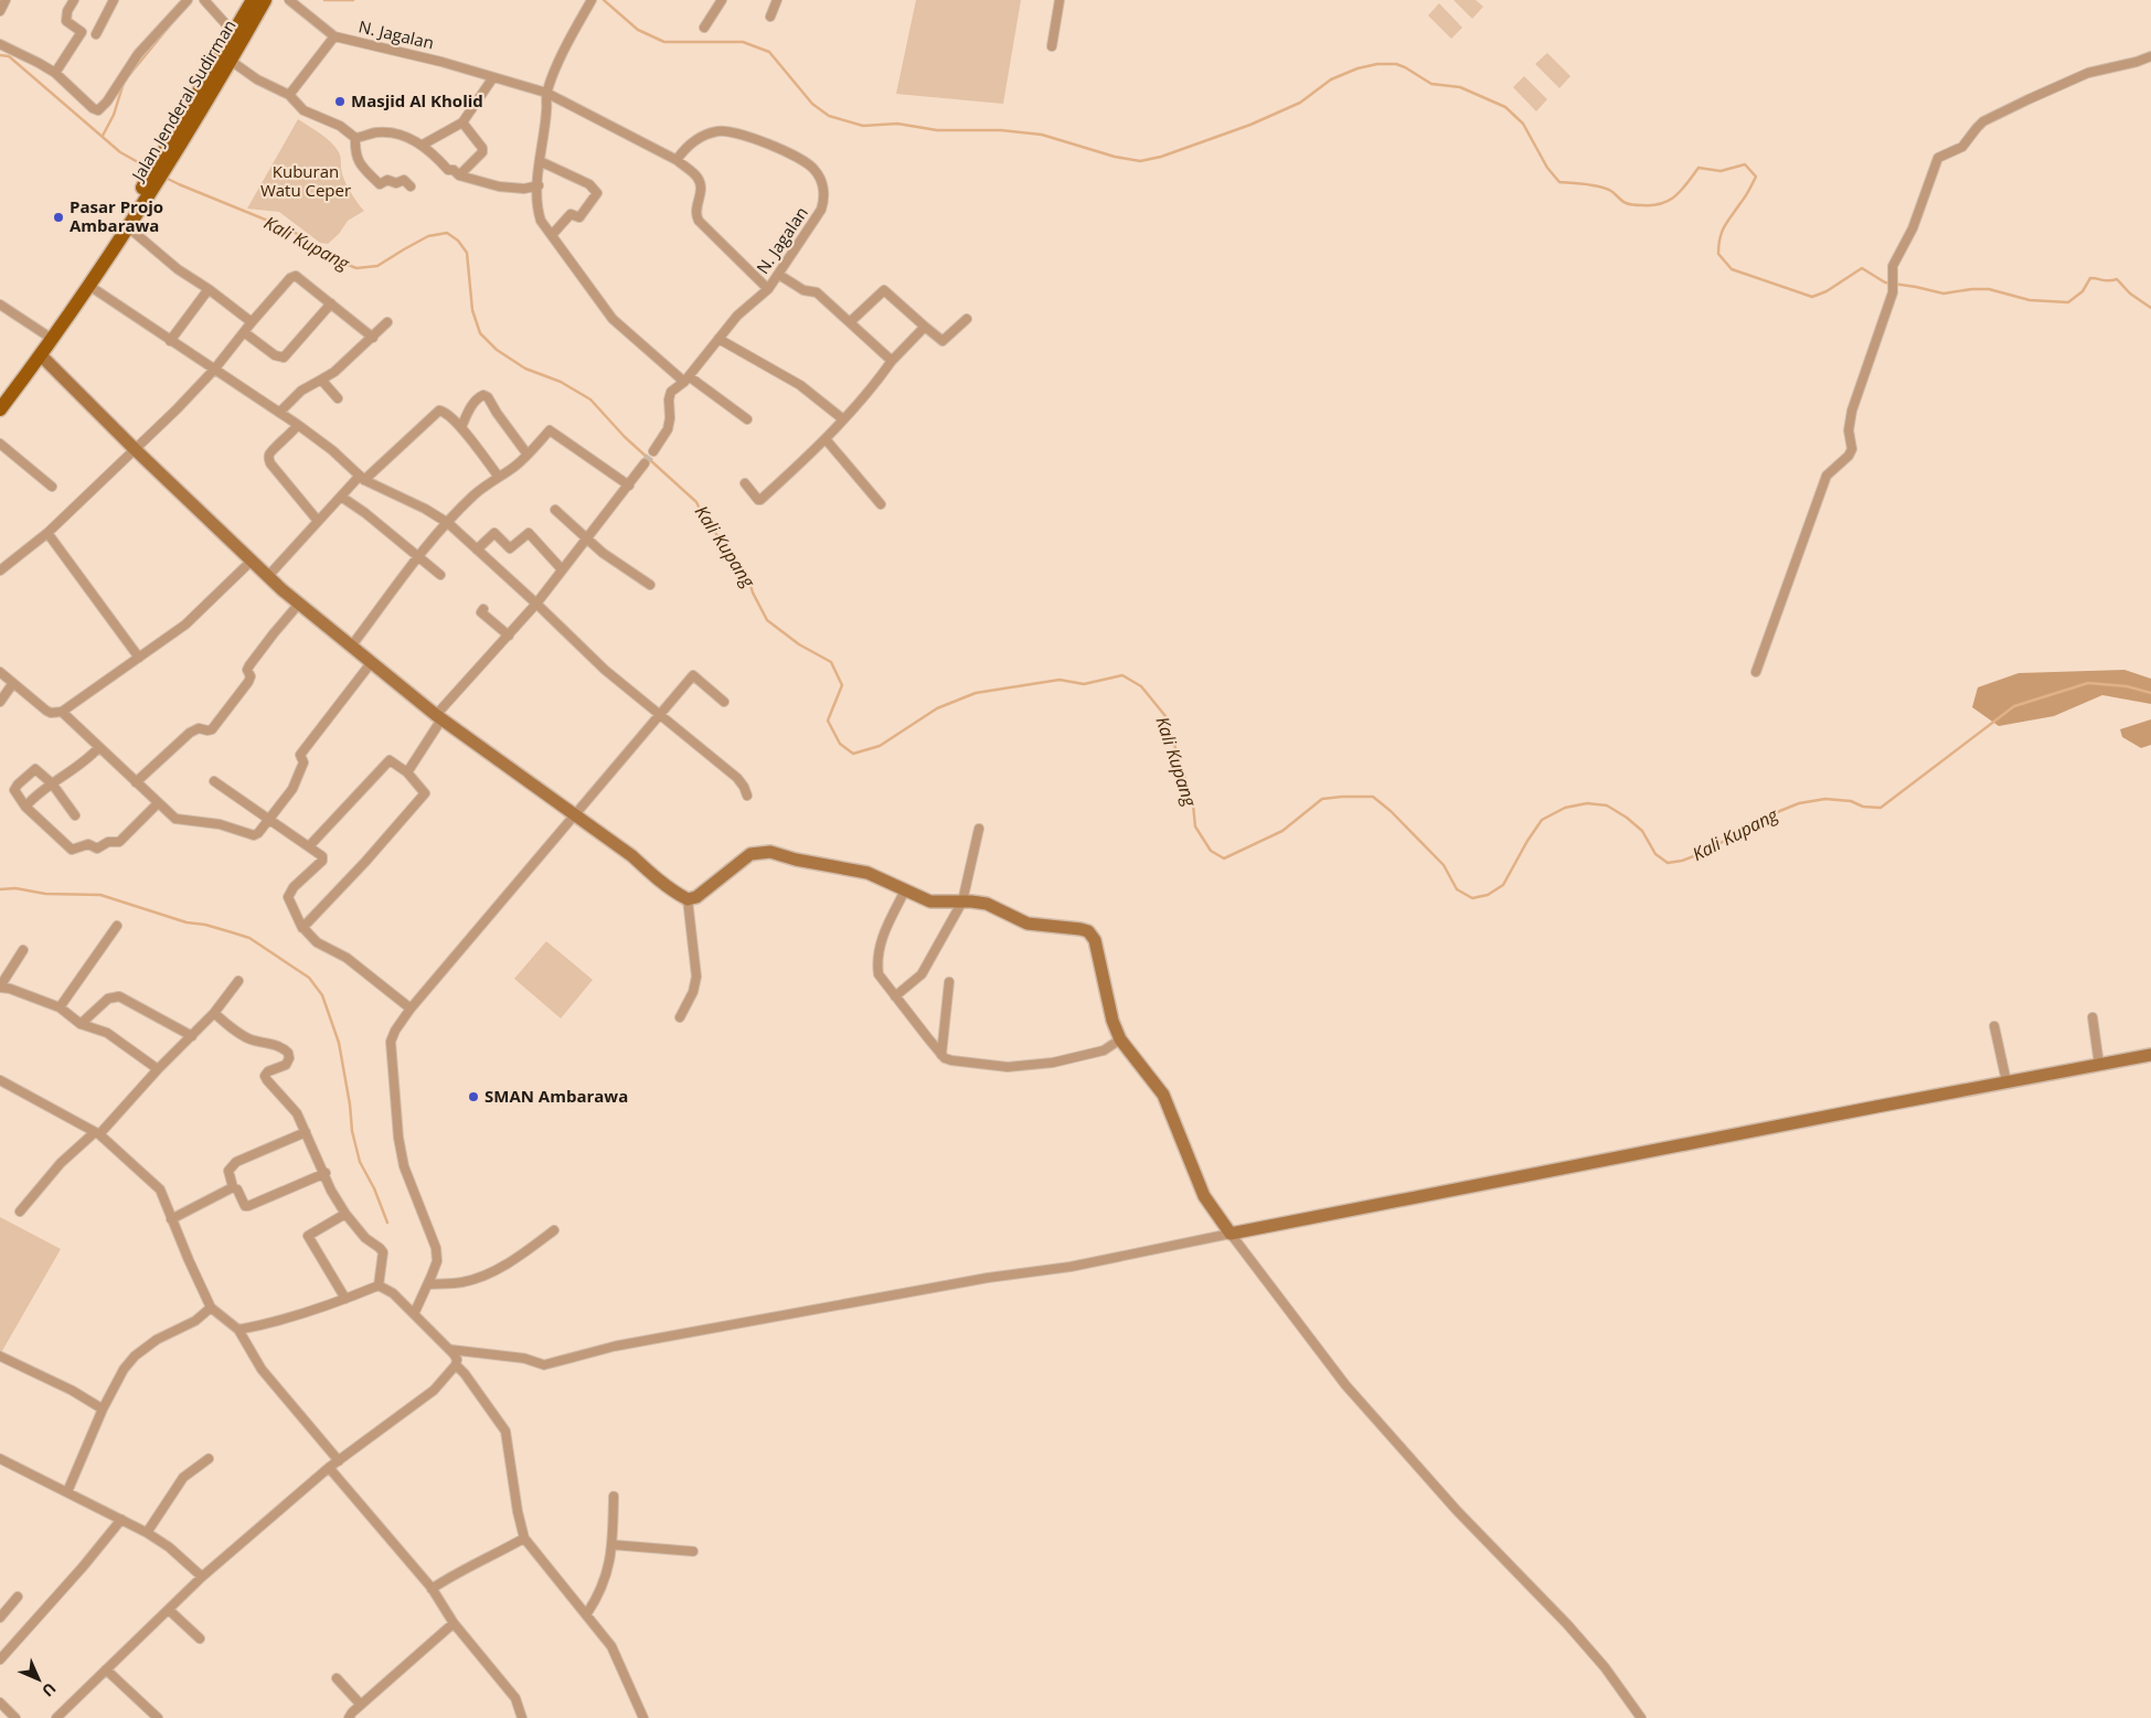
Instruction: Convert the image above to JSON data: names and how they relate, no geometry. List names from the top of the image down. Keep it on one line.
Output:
{"streets":{"main road":["Jalan Jenderal Sudirman"],"street":["N. Jagalan"]},"water":["Kali Kupang"],"parks":["Kuburan Watu Ceper"],"places":["Masjid Al Kholid","Pasar Projo Ambarawa","SMAN Ambarawa"],"north":"bottom right"}
